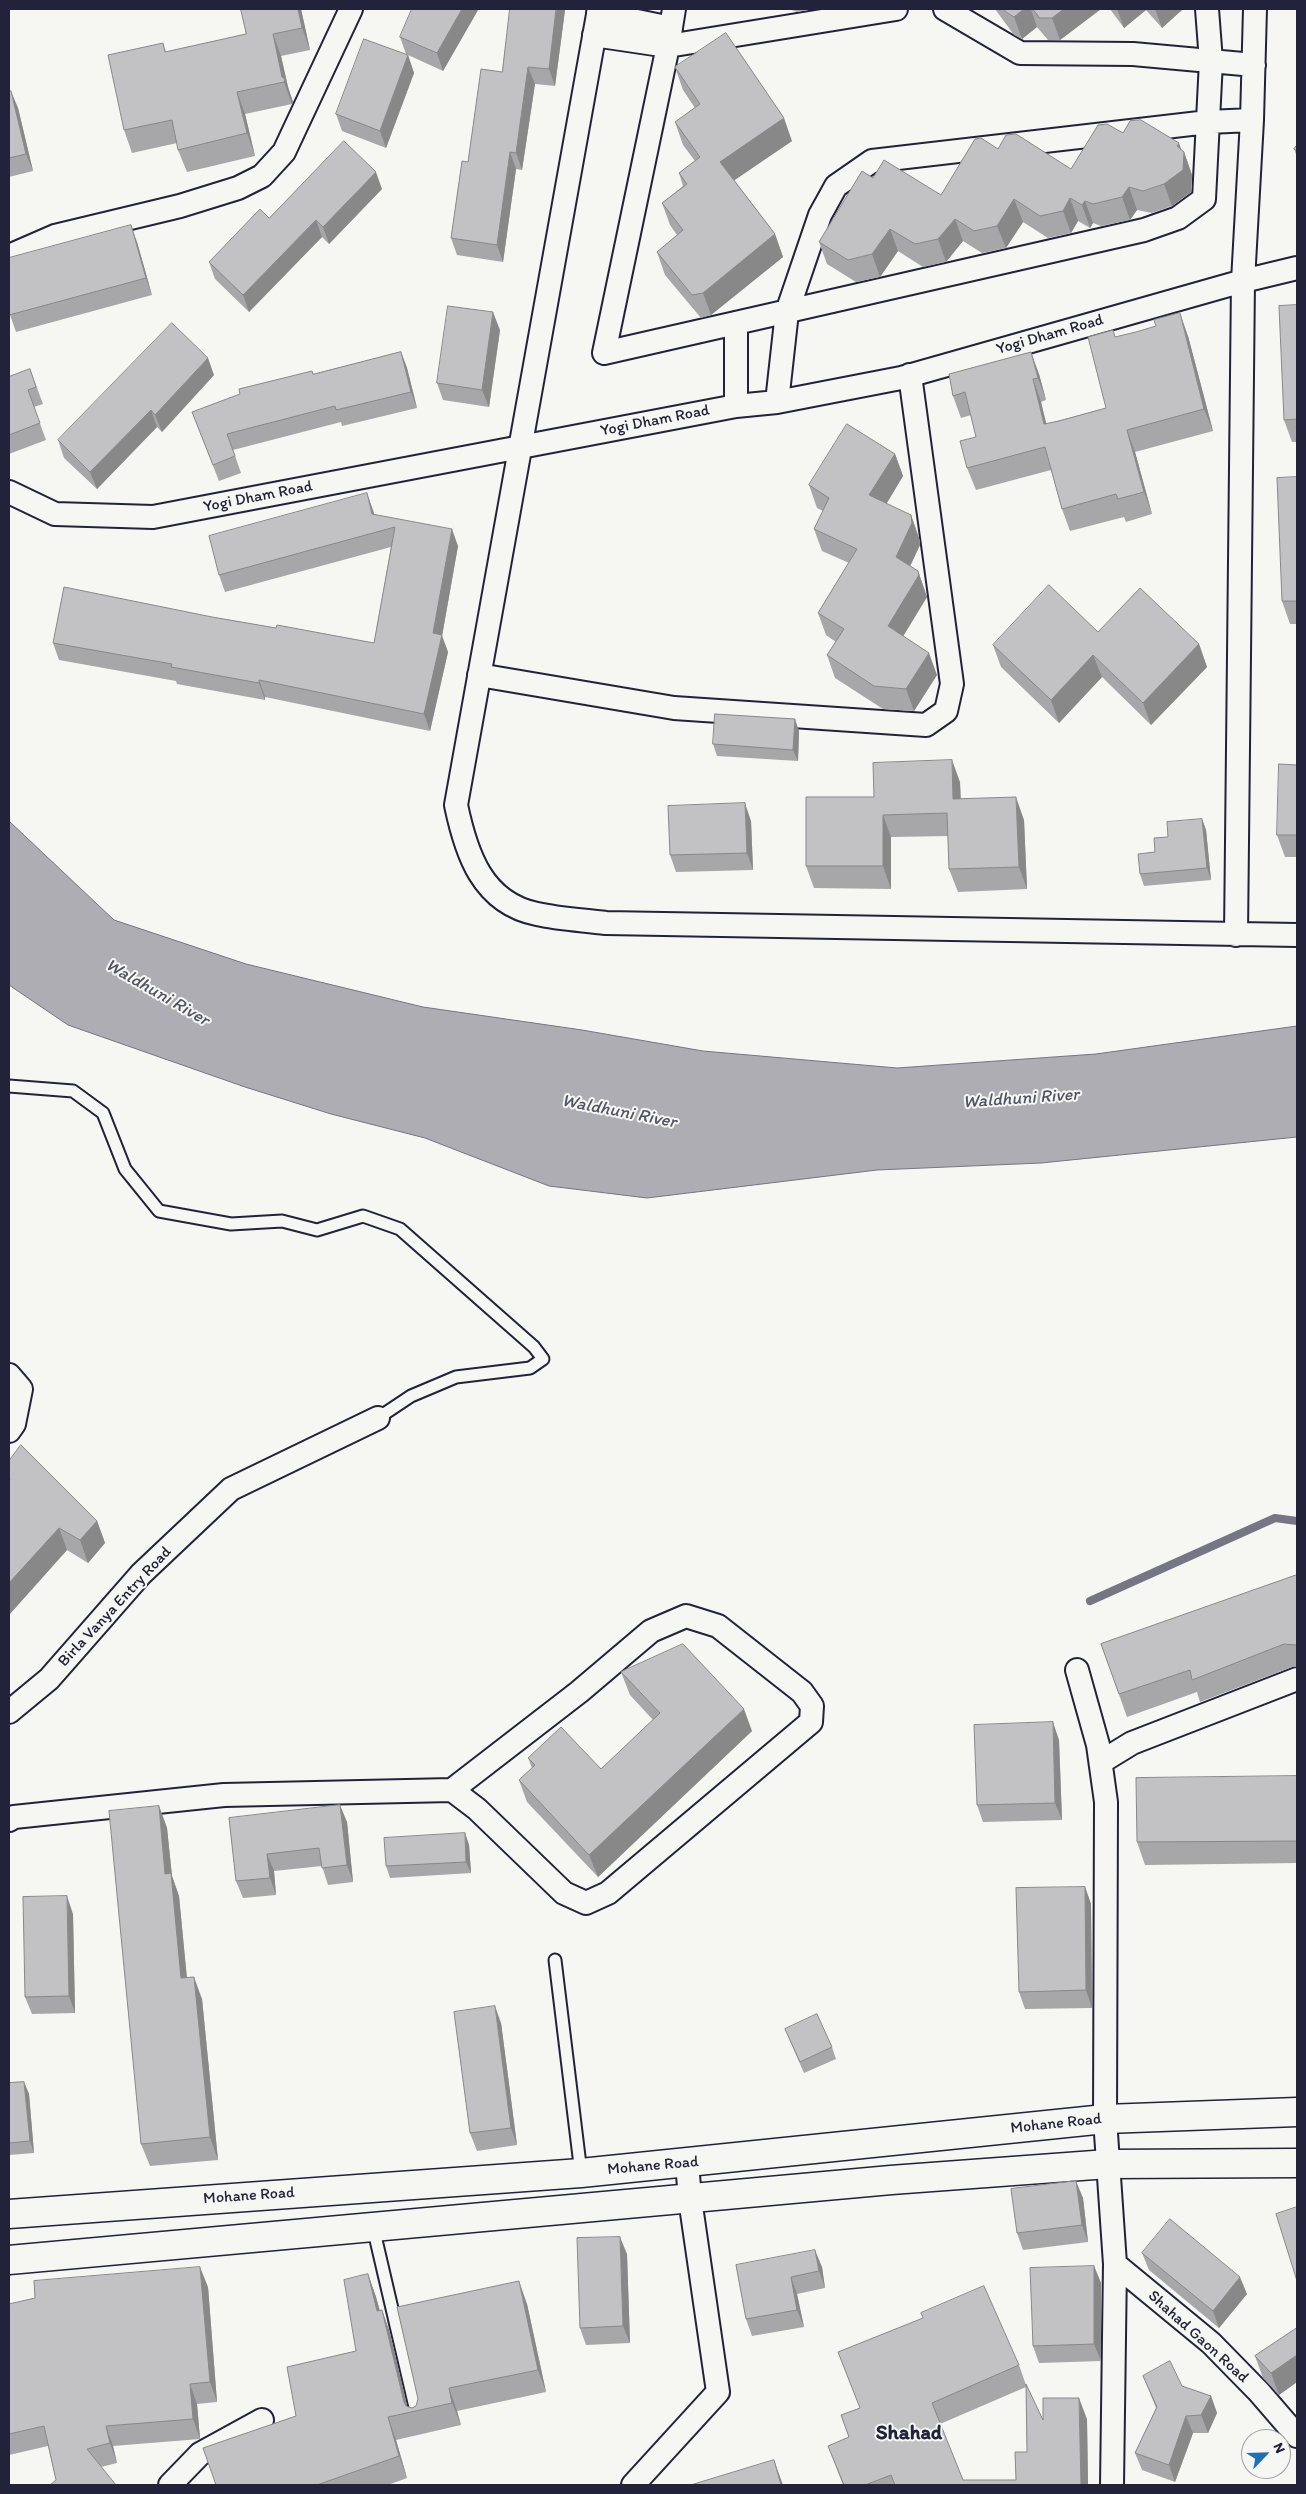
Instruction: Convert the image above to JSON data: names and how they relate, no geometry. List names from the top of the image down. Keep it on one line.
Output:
{"streets":{"main road":["Mohane Road"],"street":["Yogi Dham Road","Birla Vanya Entry Road","Shahad Gaon Road"]},"districts":["Shahad"],"water":["Waldhuni River"],"north":"top right"}
